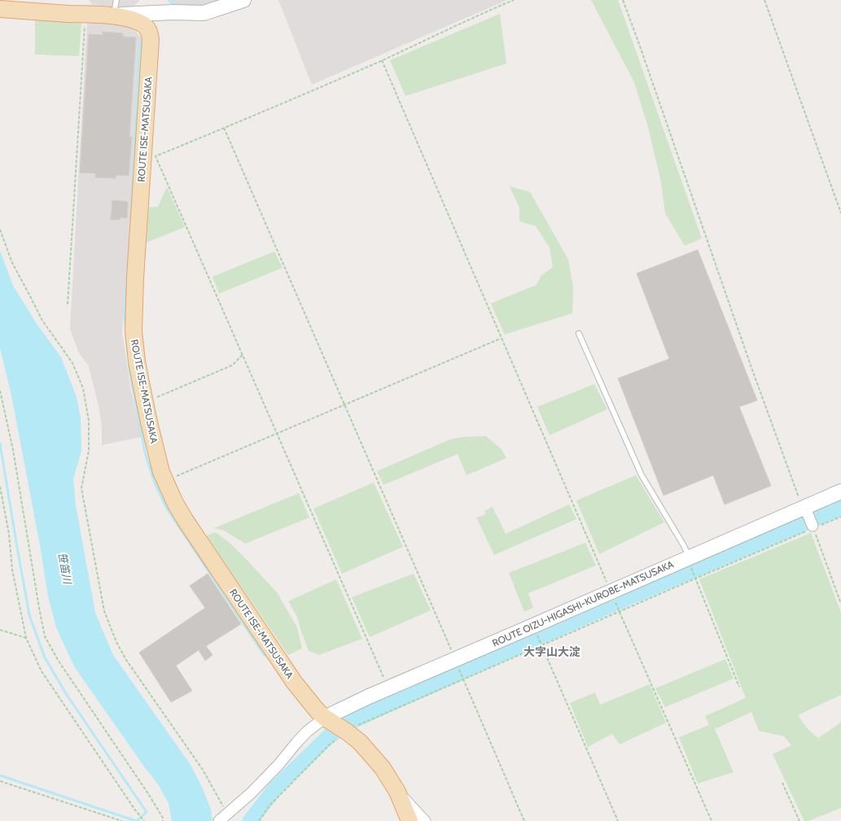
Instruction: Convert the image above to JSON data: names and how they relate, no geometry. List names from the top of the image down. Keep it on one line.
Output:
{"streets":{"main road":["ROUTE ISE-MATSUSAKA","ROUTE OIZU-HIGASHI-KUROBE-MATSUSAKA"]},"crossings":[["ROUTE ISE-MATSUSAKA","ROUTE OIZU-HIGASHI-KUROBE-MATSUSAKA"]],"districts":["大字山大淀"],"water":["笹笛川"]}
